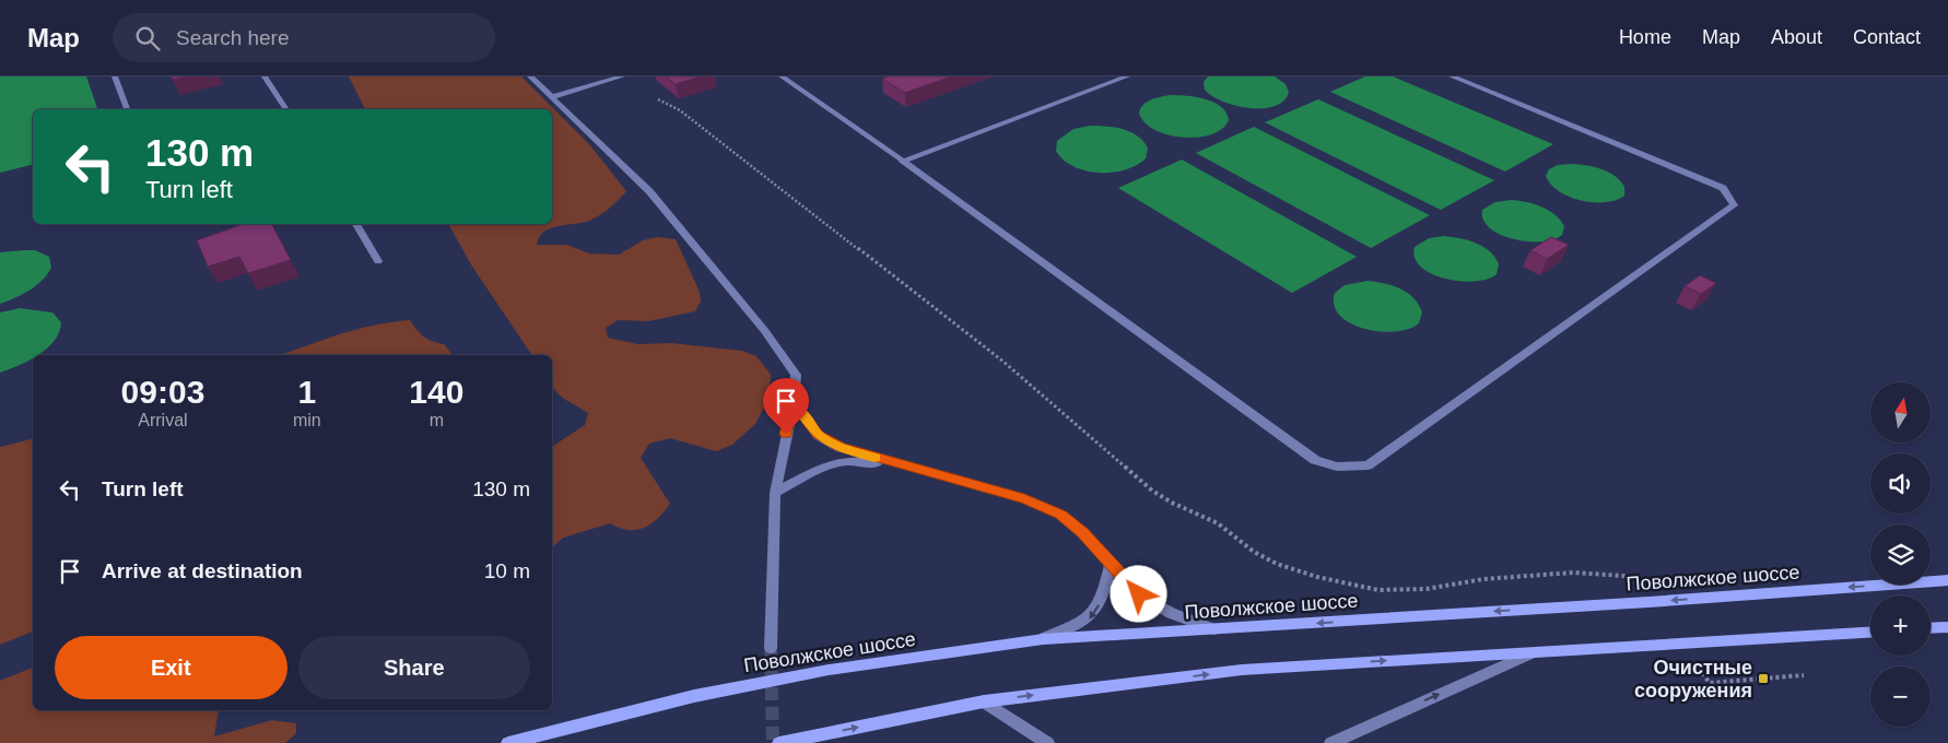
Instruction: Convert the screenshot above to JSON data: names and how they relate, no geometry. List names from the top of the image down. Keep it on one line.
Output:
{"streets":{"street":["Поволжское шоссе"]},"places":{"transit":["Очистные сооружения"]},"north":"top","page":{"header":"Map","search":"Search here","nav":["Home","Map","About","Contact"],"turn":["130 m","Turn left"],"eta":["09:03","Arrival","1","min","140","m"],"map_buttons":["+","−"],"list":[{"name":"Turn left","value":"130 m"},{"name":"Arrive at destination","value":"10 m"}],"buttons":["Exit","Share"]}}
